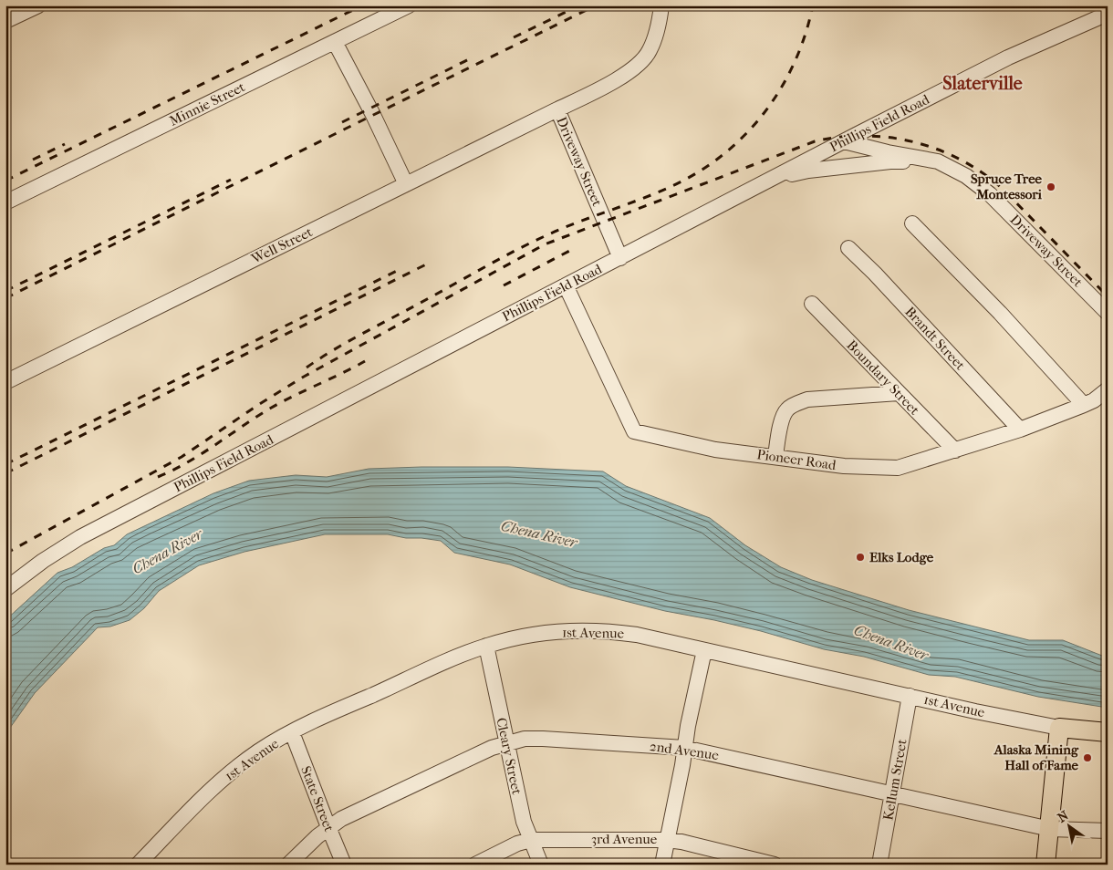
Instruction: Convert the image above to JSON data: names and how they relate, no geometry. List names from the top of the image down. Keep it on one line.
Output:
{"streets":{"main road":["1st Avenue"],"street":["Minnie Street","Phillips Field Road","Driveway Street","Well Street","Brandt Street","Boundary Street","Pioneer Road","2nd Avenue","Cleary Street","Kellum Street","State Street","3rd Avenue"]},"crossings":[["Phillips Field Road","Driveway Street"],["Phillips Field Road","Pioneer Road"],["Driveway Street","Well Street"],["Brandt Street","Pioneer Road"],["Boundary Street","Pioneer Road"],["1st Avenue","Cleary Street"],["1st Avenue","Kellum Street"],["1st Avenue","State Street"],["2nd Avenue","Cleary Street"],["2nd Avenue","Kellum Street"],["2nd Avenue","State Street"],["Cleary Street","3rd Avenue"]],"districts":["Slaterville"],"water":["Chena River"],"places":["Spruce Tree Montessori","Elks Lodge","Alaska Mining Hall of Fame"],"north":"top left"}
